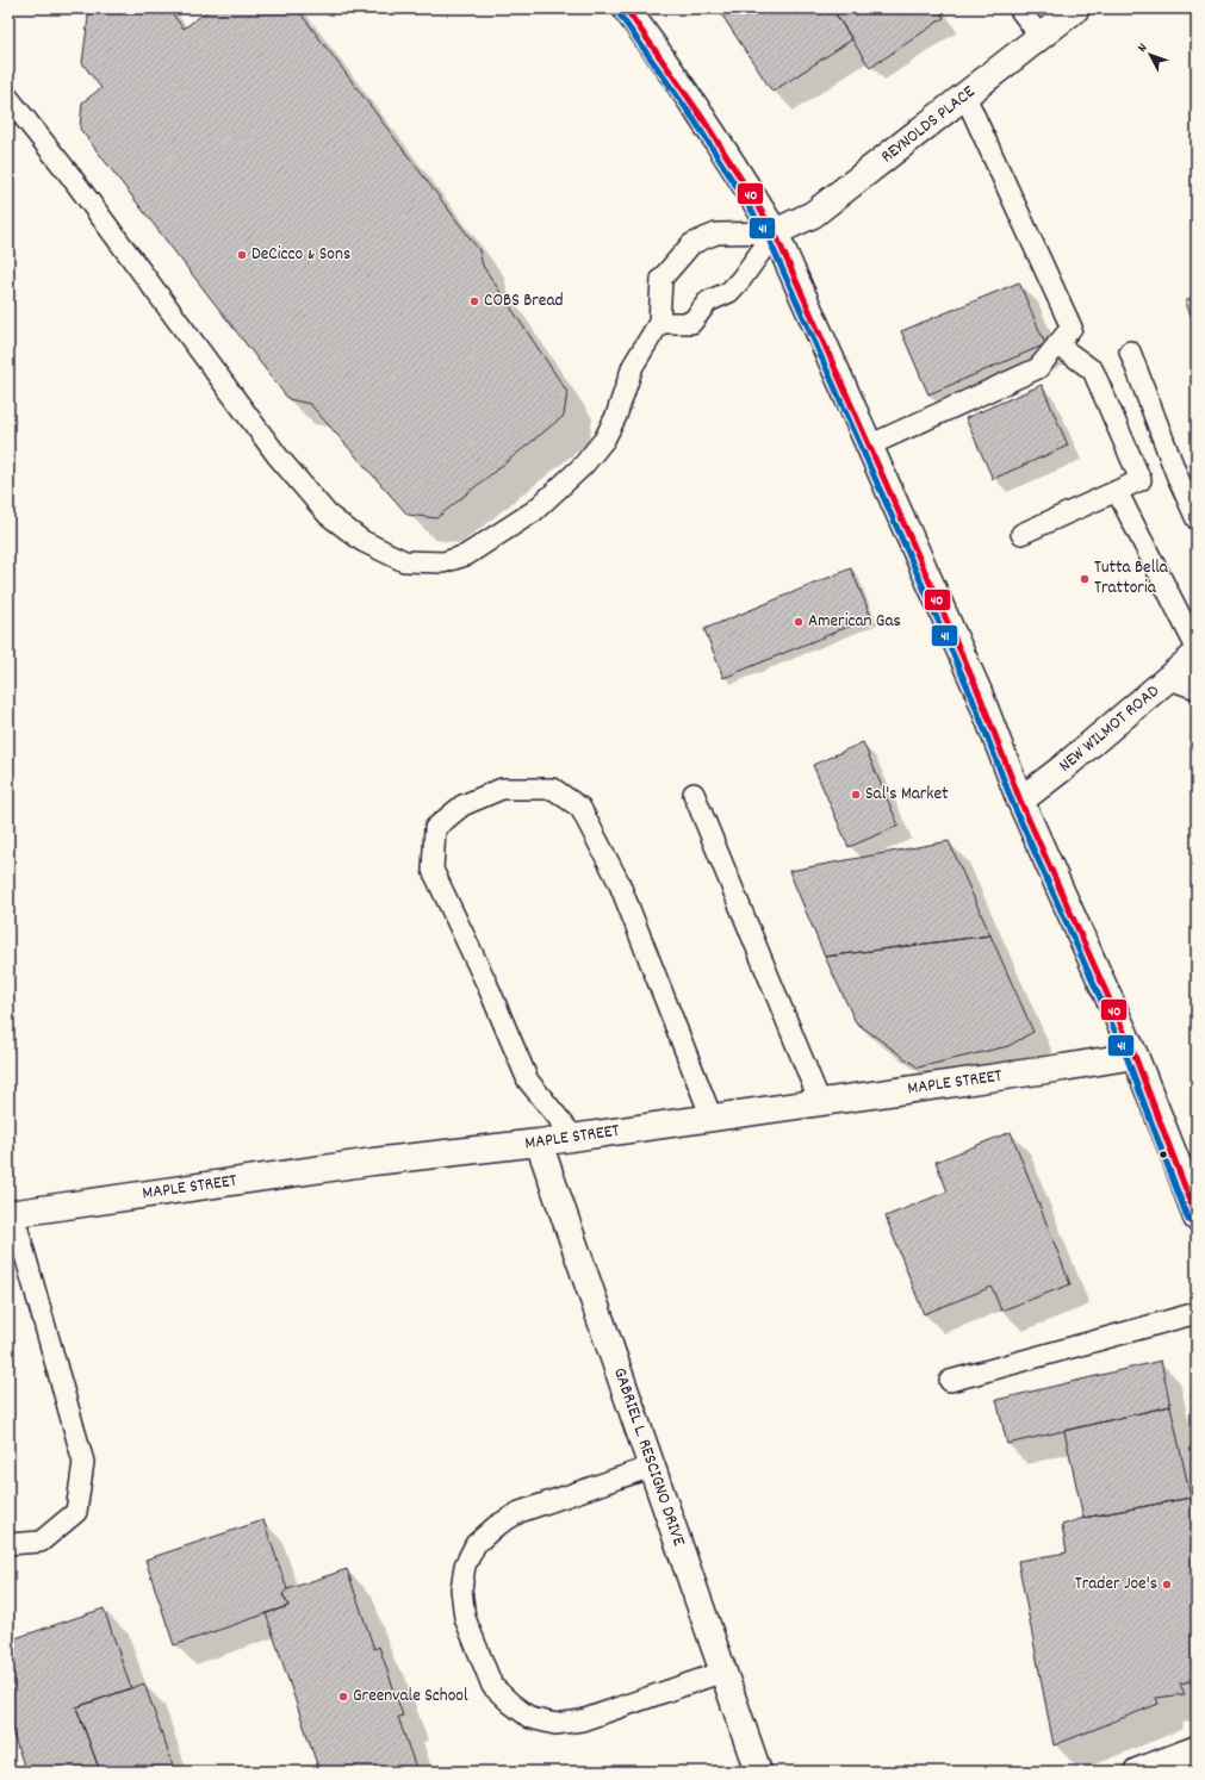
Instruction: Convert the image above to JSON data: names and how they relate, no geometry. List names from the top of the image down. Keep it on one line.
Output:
{"streets":{"street":["REYNOLDS PLACE","NEW WILMOT ROAD","MAPLE STREET","GABRIEL L. RESCIGNO DRIVE"]},"crossings":[["MAPLE STREET","GABRIEL L. RESCIGNO DRIVE"]],"places":["DeCicco & Sons","COBS Bread","Tutta Bella Trattoria","American Gas","Sal's Market","Trader Joe's","Greenvale School"],"lines":["transit line 40","transit line 41"],"north":"top left"}
